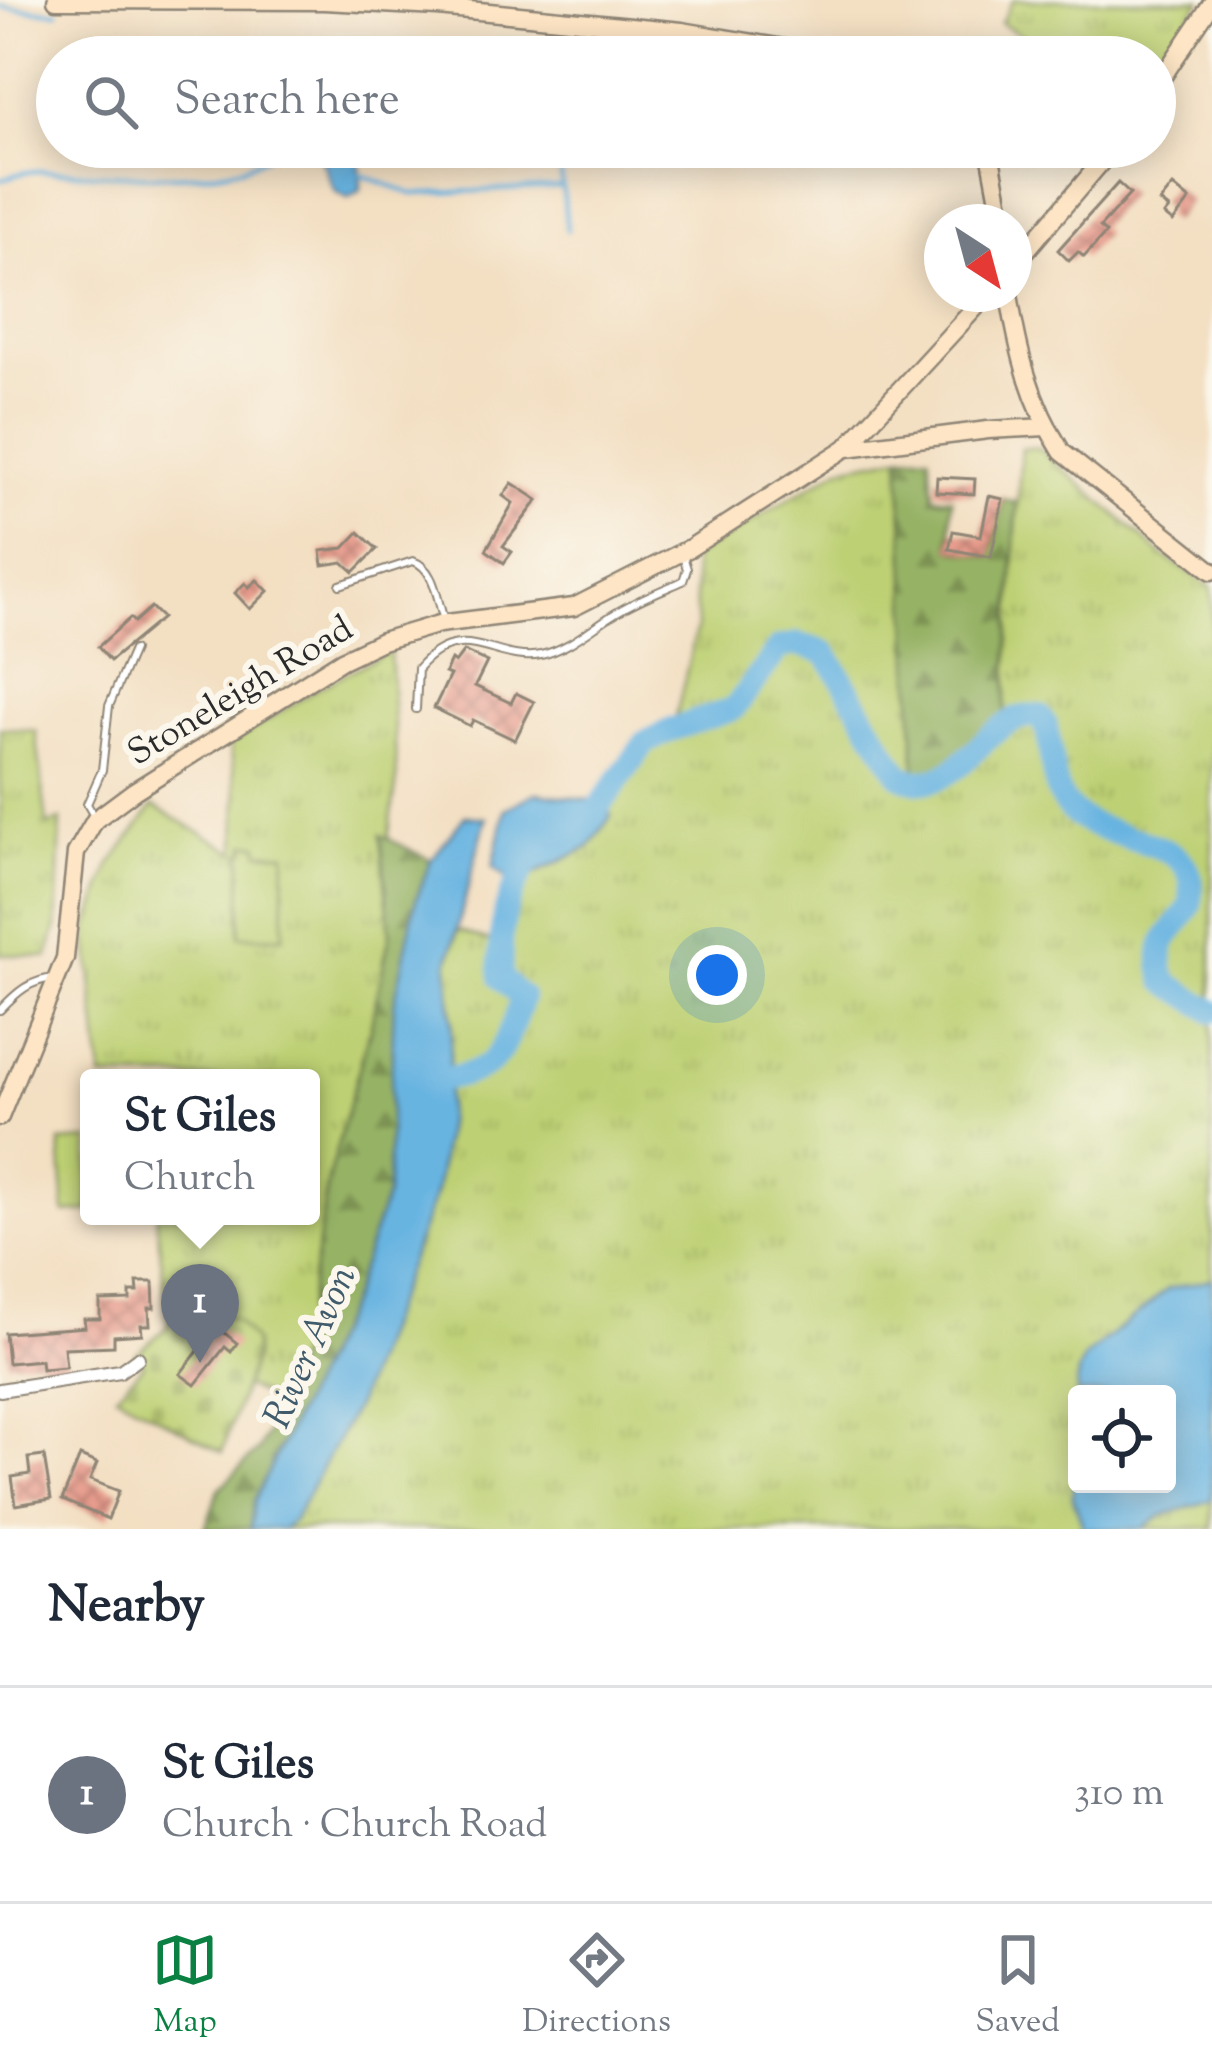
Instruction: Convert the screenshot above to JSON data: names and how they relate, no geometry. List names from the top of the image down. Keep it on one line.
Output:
{"streets":{"street":["Stoneleigh Road"]},"water":["River Avon"],"north":"bottom right","page":{"search":"Search here","popup":["St Giles","Church"],"pins":"1","heading":"Nearby","list":[{"mark":"1","name":"St Giles","note":"Church · Church Road","value":"310 m"}],"nav":["Map","Directions","Saved"]}}
